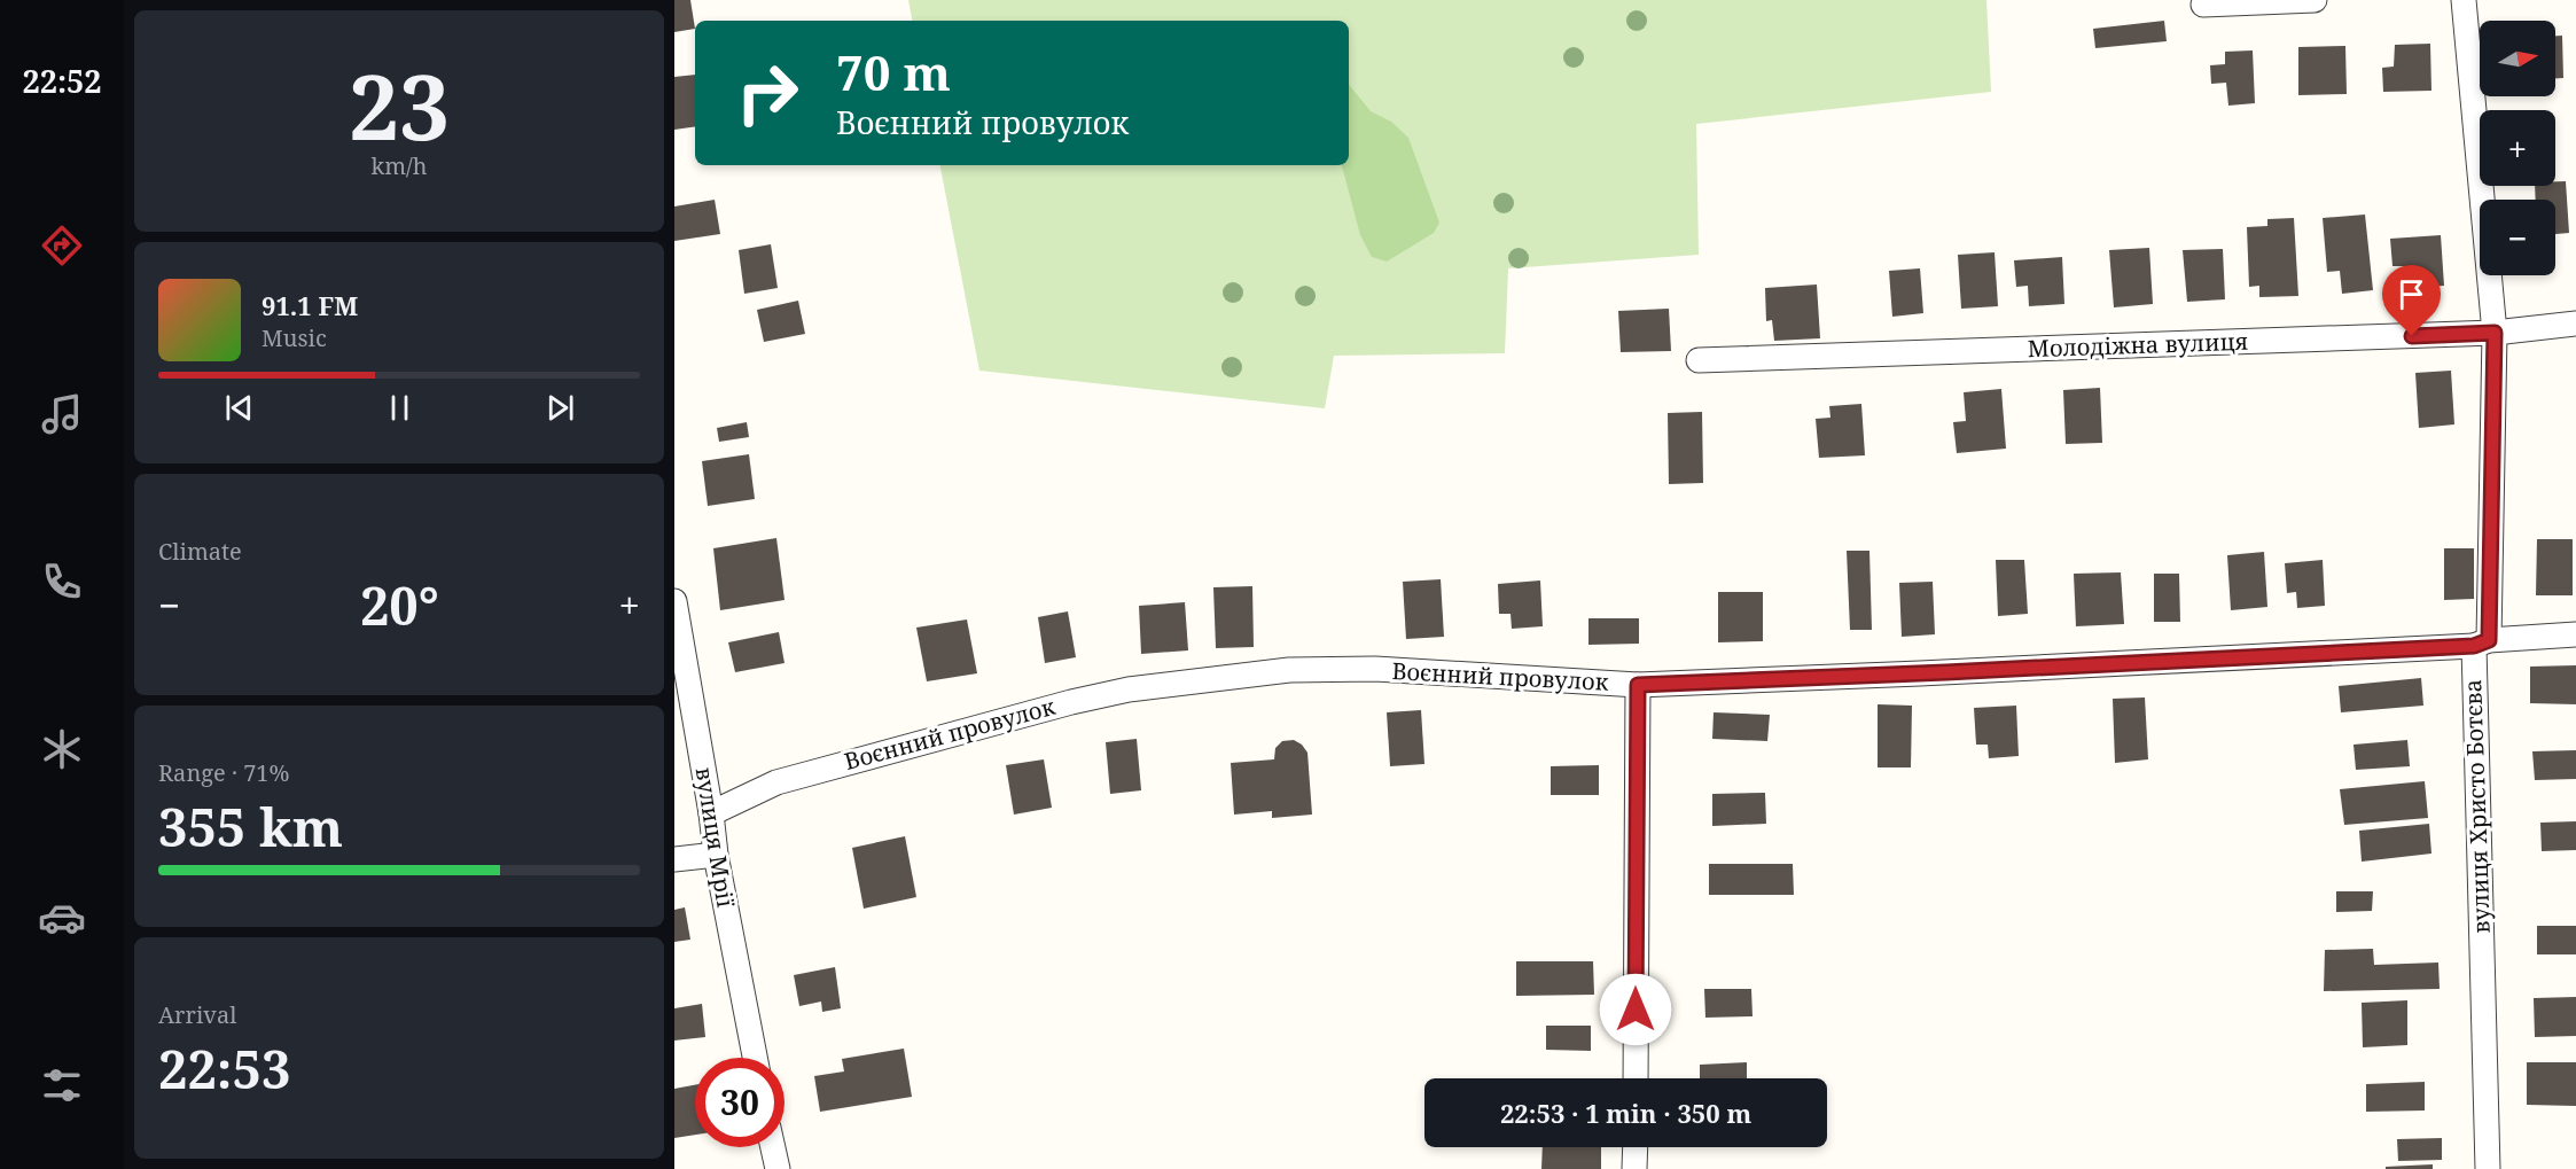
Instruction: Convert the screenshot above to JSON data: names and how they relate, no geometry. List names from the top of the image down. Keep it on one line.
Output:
{"streets":{"street":["Молодіжна вулиця","Воєнний провулок","вулиця Христо Ботєва","вулиця Мрії"]},"crossings":[["Молодіжна вулиця","вулиця Христо Ботєва"],["Воєнний провулок","вулиця Христо Ботєва"],["Воєнний провулок","вулиця Мрії"]],"north":"right","page":{"tabs":"22:52","tile":[["23","km/h"],"Climate",["Range · 71%","355 km"],["Arrival","22:53"]],"map_buttons":["+","−"],"turn":["70 m","Воєнний провулок"],"song":["91.1 FM","Music"],"heat":["−","20°","+"],"limit":"30","trip":"22:53 · 1 min · 350 m"}}
